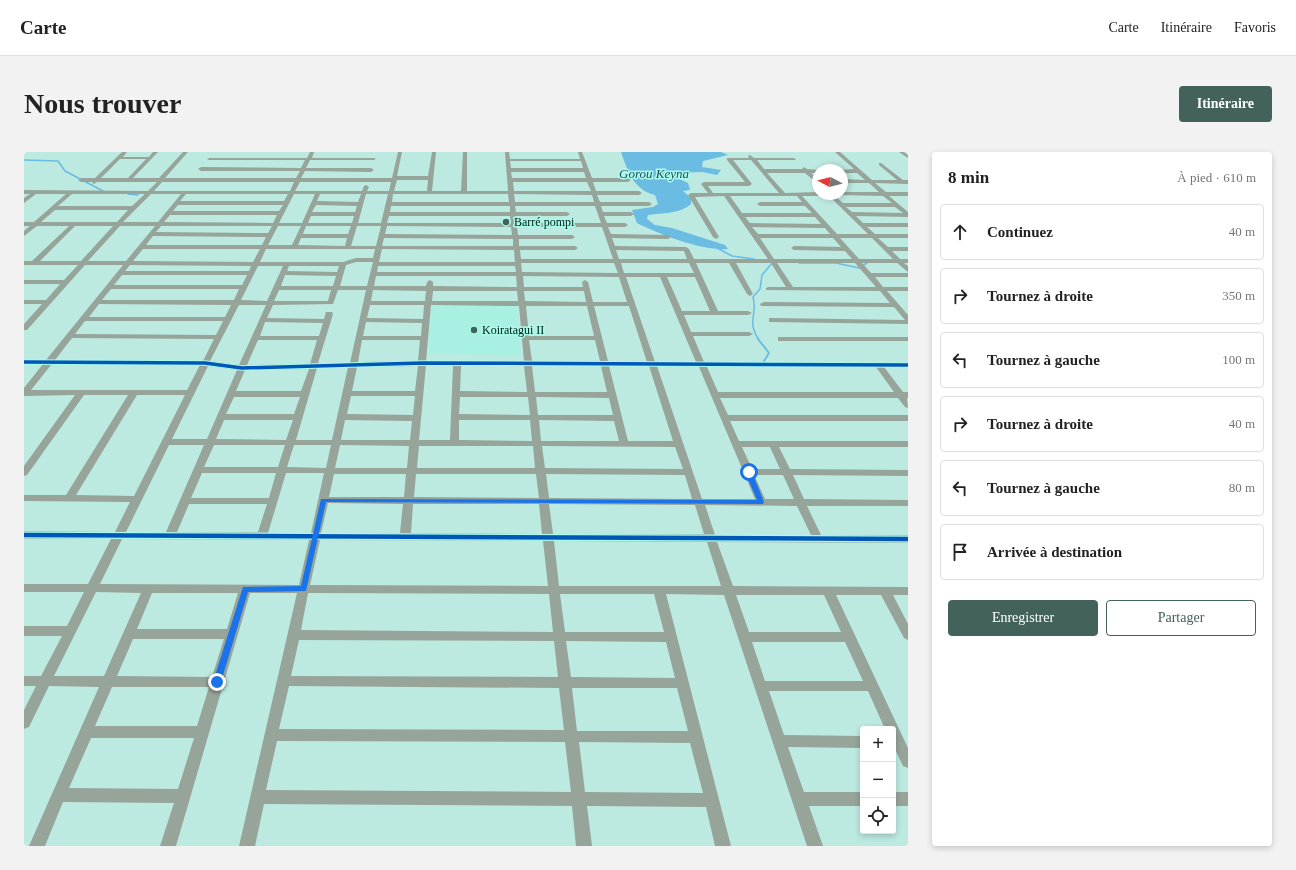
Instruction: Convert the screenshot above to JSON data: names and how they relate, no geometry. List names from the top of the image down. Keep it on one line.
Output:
{"water":["Gorou Keyna"],"places":["Barré pompi","Koiratagui II"],"north":"left","page":{"header":"Carte","nav":["Carte","Itinéraire","Favoris"],"buttons":["Itinéraire",["Enregistrer","Partager"]],"title":"Nous trouver","heading":["8 min","À pied · 610 m"],"list":[["Continuez","40 m"],["Tournez à droite","350 m"],["Tournez à gauche","100 m"],["Tournez à droite","40 m"],["Tournez à gauche","80 m"],"Arrivée à destination"],"map_buttons":["+","−"]}}
